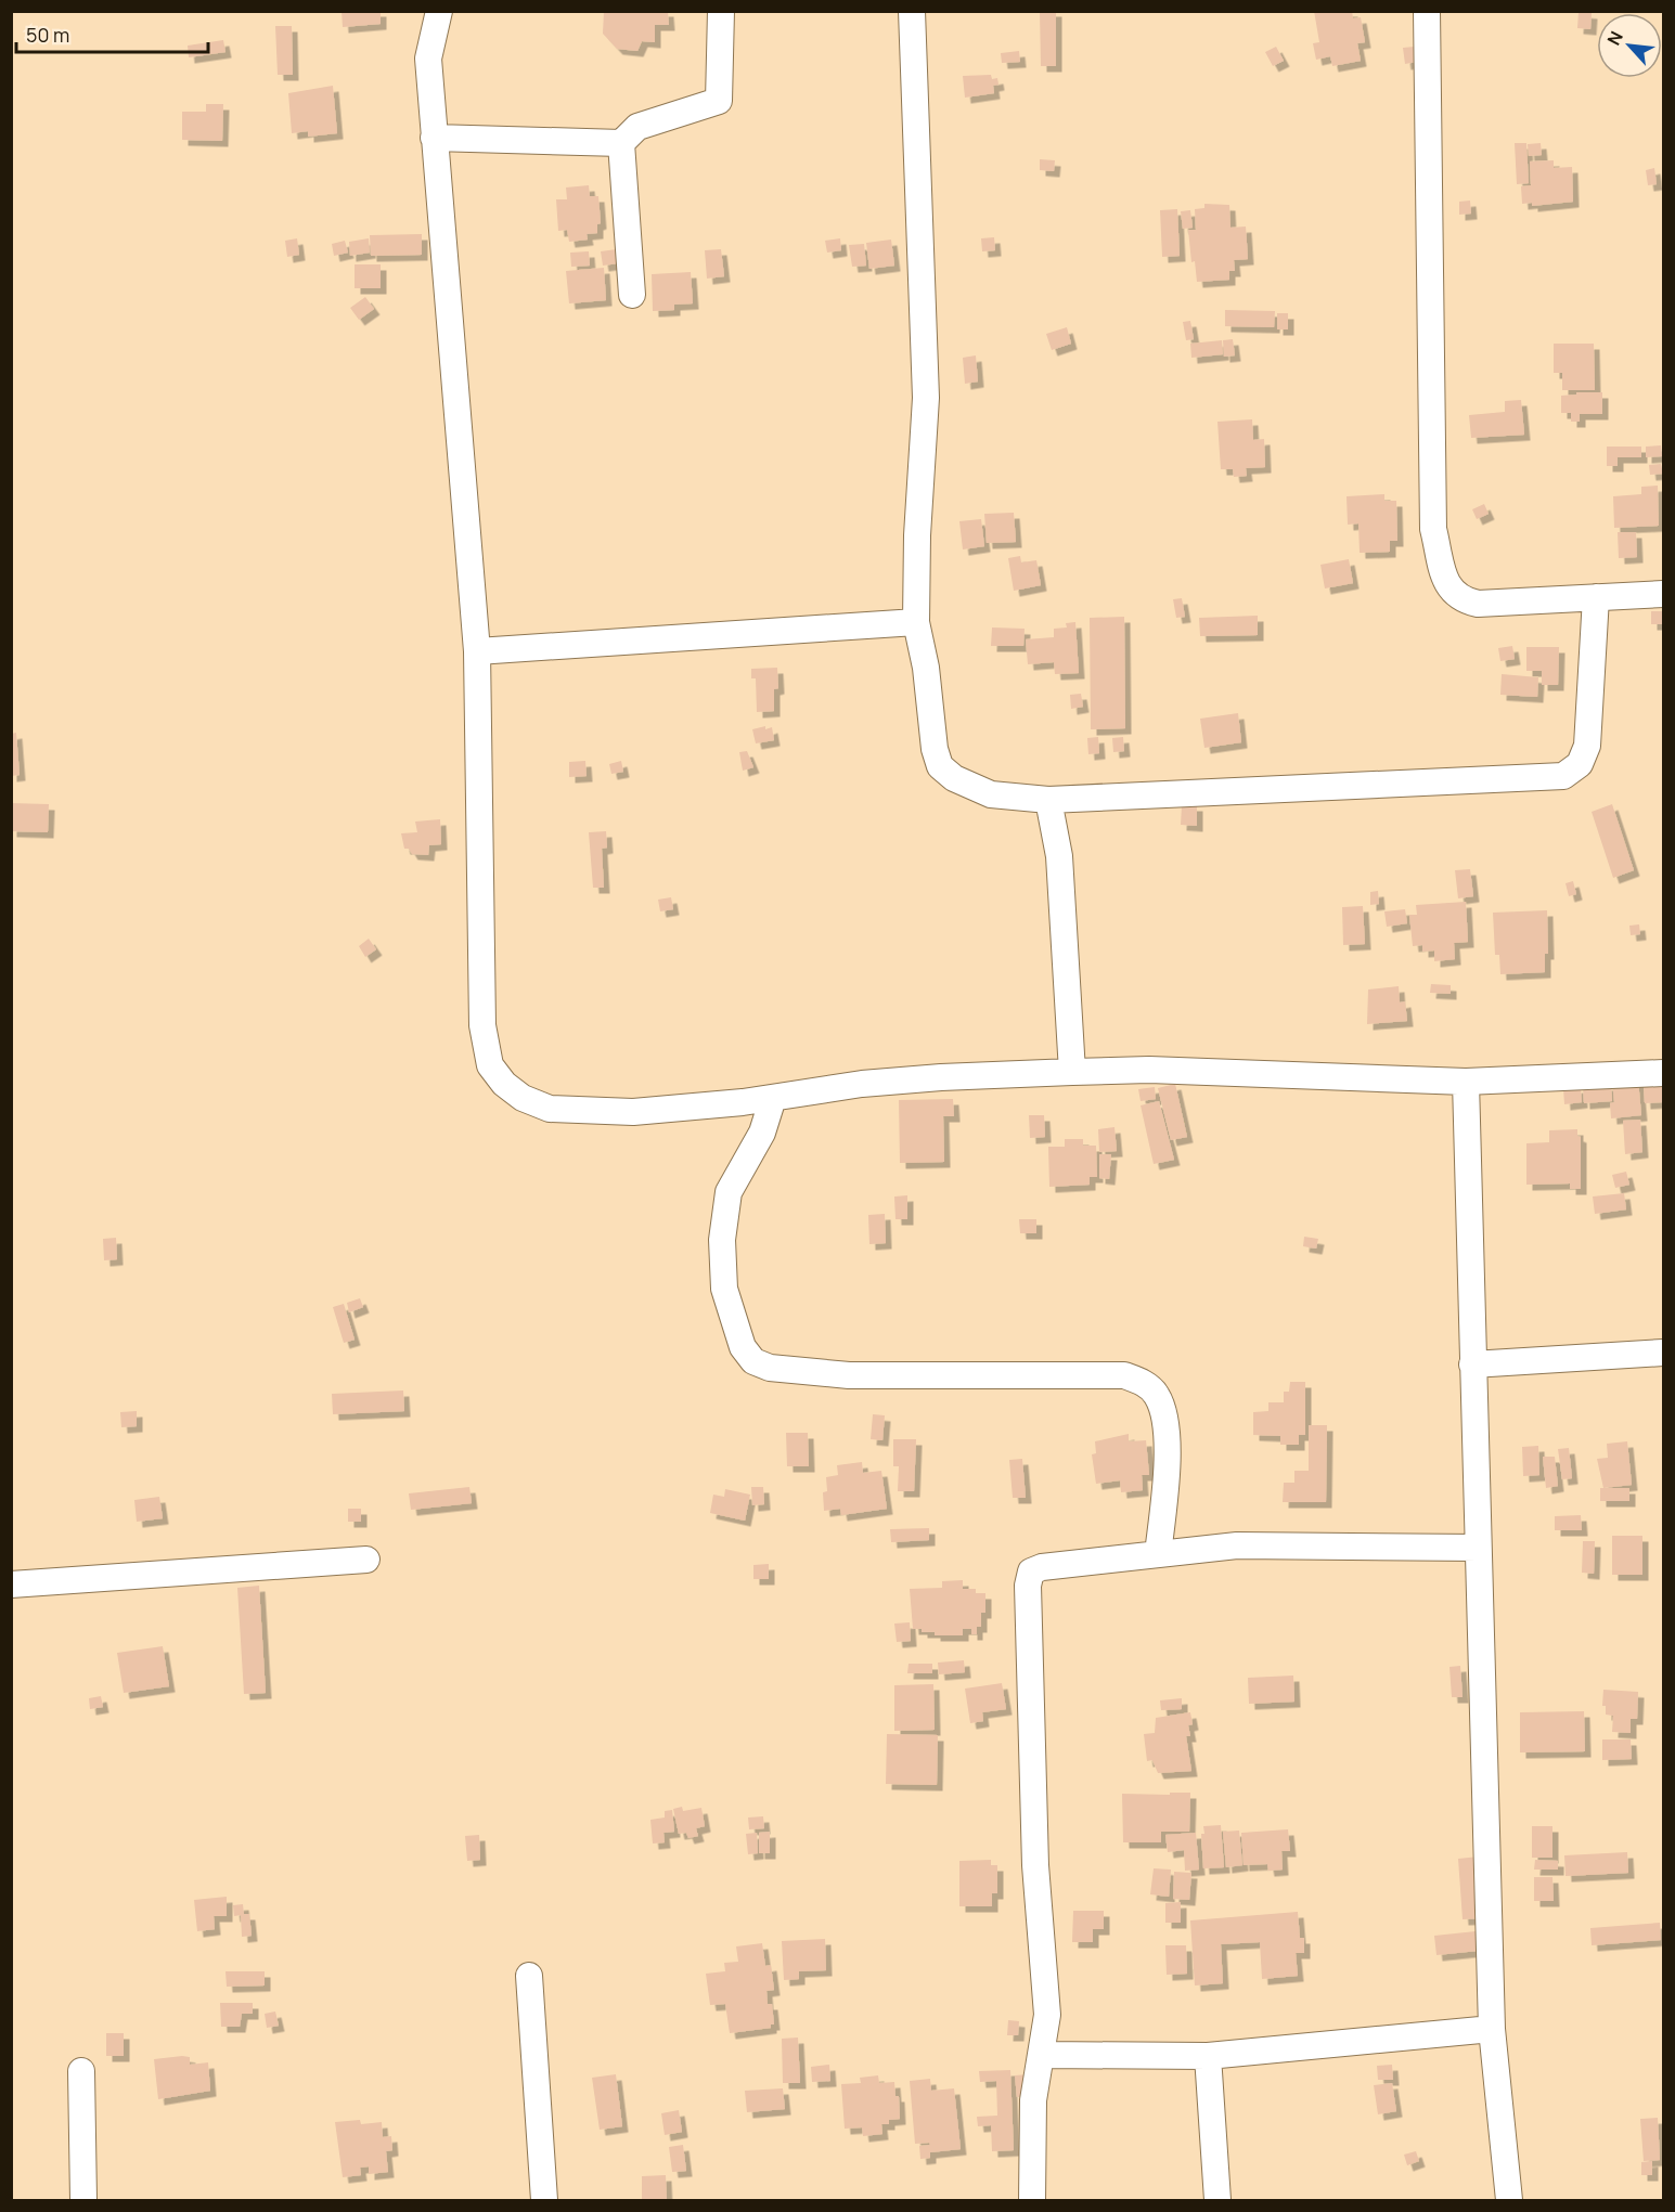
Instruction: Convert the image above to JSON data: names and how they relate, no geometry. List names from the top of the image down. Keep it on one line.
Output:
{"scale_bar":"50 m","north":"top left"}
